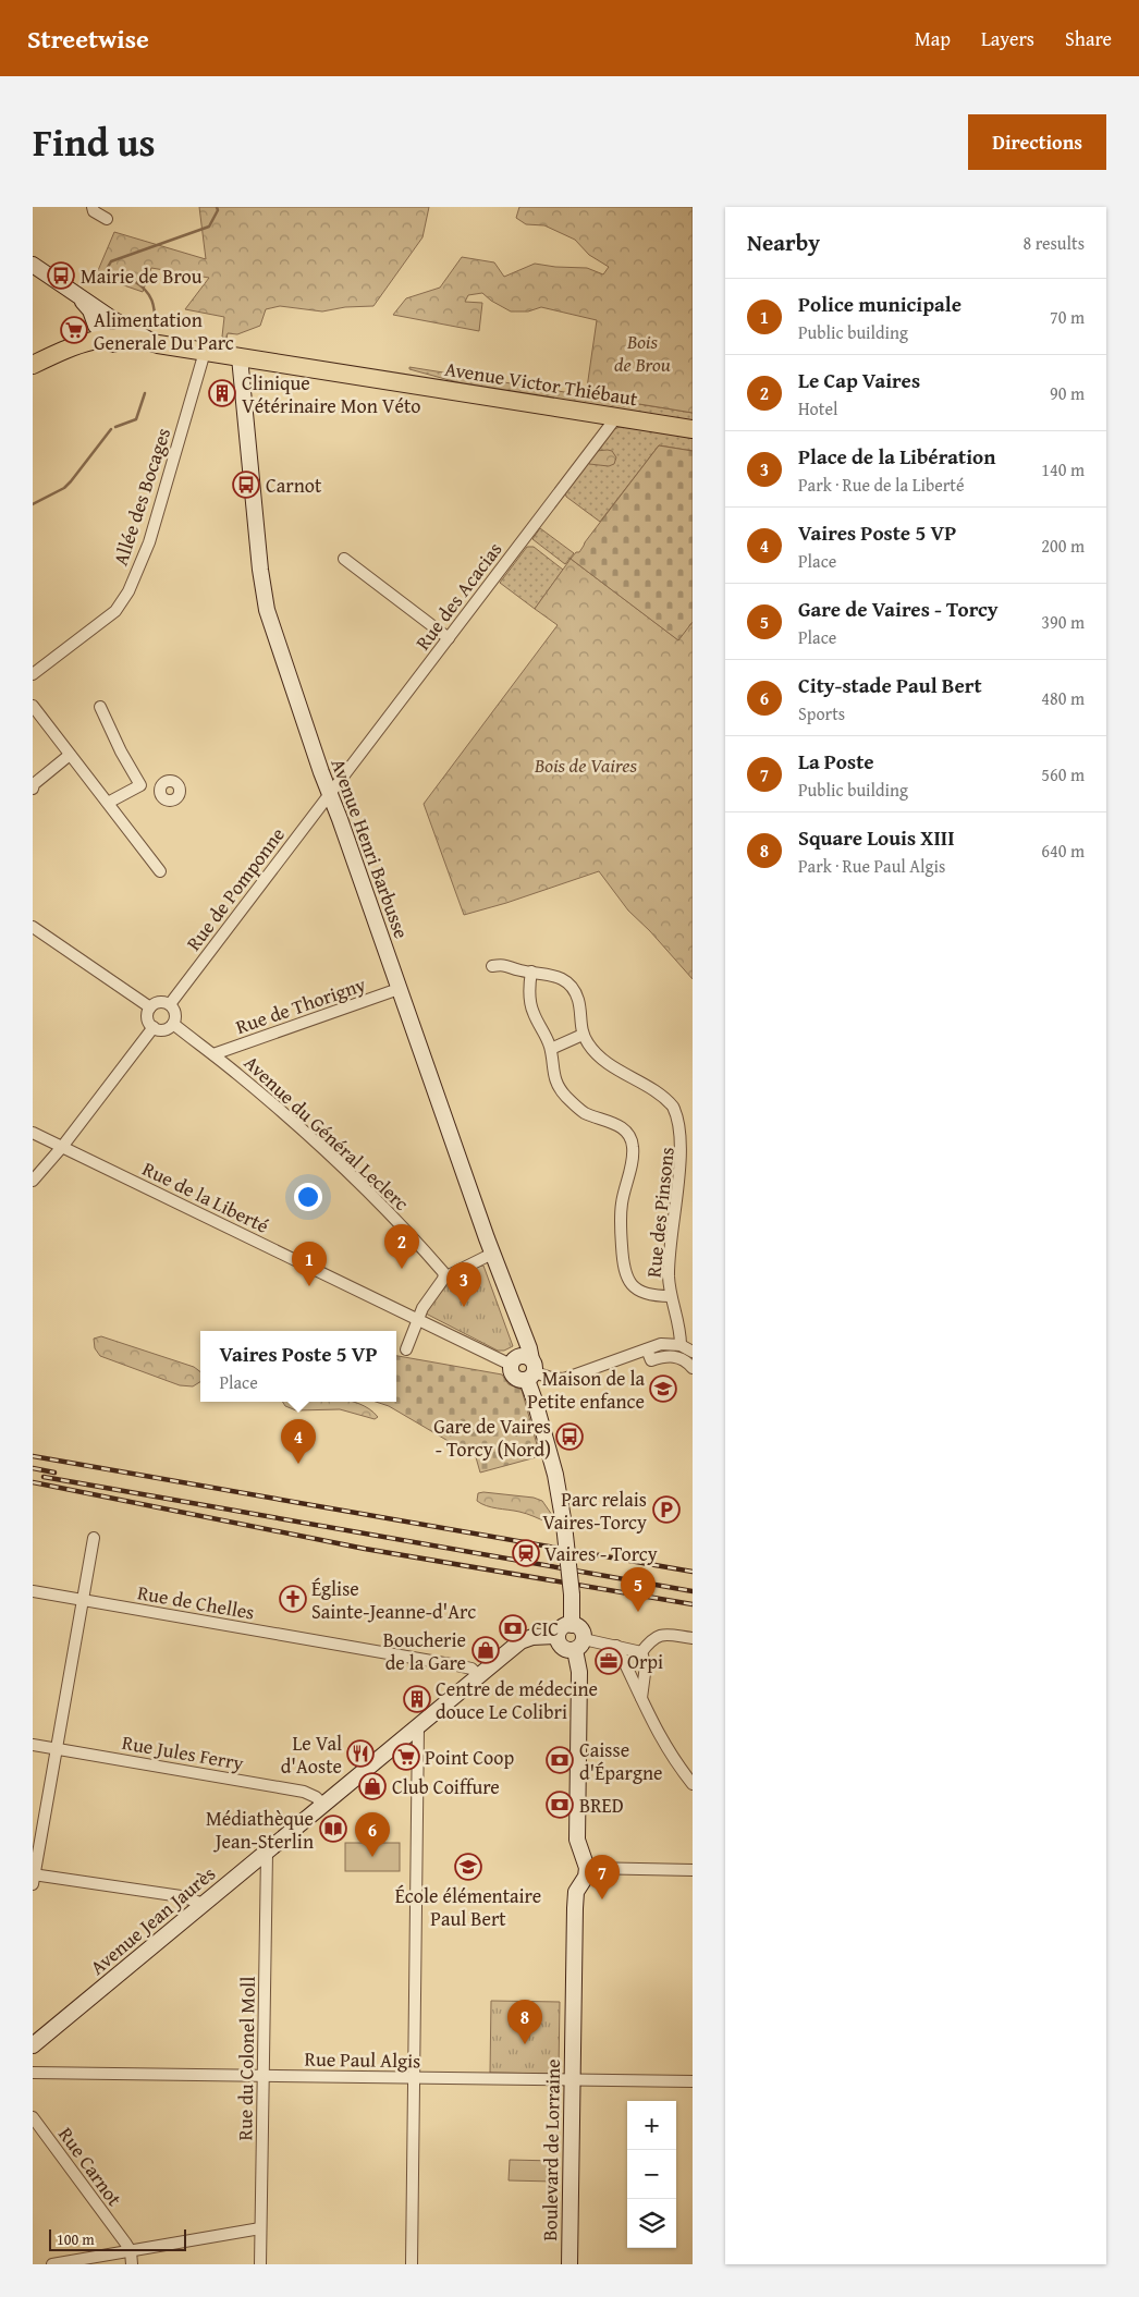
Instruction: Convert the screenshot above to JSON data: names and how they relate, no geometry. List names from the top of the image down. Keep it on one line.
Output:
{"streets":{"main road":["Avenue Victor Thiébaut","Avenue Henri Barbusse","Avenue Jean Jaurès","Boulevard de Lorraine"],"street":["Allée des Bocages","Rue des Acacias","Rue de Pomponne","Rue de Thorigny","Avenue du Général Leclerc","Rue de la Liberté","Rue des Pinsons","Rue de Chelles","Rue Jules Ferry","Rue du Colonel Moll","Rue Paul Algis","Rue Carnot"]},"crossings":[["Avenue Victor Thiébaut","Allée des Bocages"],["Avenue Victor Thiébaut","Rue des Acacias"],["Avenue Victor Thiébaut","Avenue Henri Barbusse"],["Rue des Acacias","Avenue Henri Barbusse"],["Rue des Acacias","Rue de Pomponne"],["Avenue Henri Barbusse","Rue de Pomponne"],["Avenue Henri Barbusse","Rue de Thorigny"],["Avenue Henri Barbusse","Rue de la Liberté"],["Rue de Pomponne","Avenue du Général Leclerc"],["Rue de Thorigny","Avenue du Général Leclerc"],["Rue de Chelles","Avenue Jean Jaurès"],["Rue Jules Ferry","Avenue Jean Jaurès"],["Avenue Jean Jaurès","Rue du Colonel Moll"],["Rue du Colonel Moll","Rue Paul Algis"],["Rue Paul Algis","Boulevard de Lorraine"]],"parks":["Bois de Brou","Bois de Vaires"],"places":{"bus stop":["Mairie de Brou","Carnot","Gare de Vaires - Torcy (Nord)"],"supermarket":["Alimentation Generale Du Parc","Point Coop"],"building":["Clinique Vétérinaire Mon Véto","Centre de médecine douce Le Colibri"],"school or university":["Maison de la Petite enfance","École élémentaire Paul Bert"],"parking":["Parc relais Vaires-Torcy"],"station":["Vaires - Torcy"],"church":["Église Sainte-Jeanne-d'Arc"],"bank":["CIC","Caisse d'Épargne","BRED"],"shop":["Boucherie de la Gare","Club Coiffure"],"office":["Orpi"],"restaurant":["Le Val d'Aoste"],"library":["Médiathèque Jean-Sterlin"]},"scale_bar":"100 m","page":{"header":"Streetwise","nav":["Map","Layers","Share"],"title":"Find us","buttons":"Directions","heading":["Nearby","8 results"],"list":[{"mark":"1","name":"Police municipale","note":"Public building","value":"70 m"},{"mark":"2","name":"Le Cap Vaires","note":"Hotel","value":"90 m"},{"mark":"3","name":"Place de la Libération","note":"Park · Rue de la Liberté","value":"140 m"},{"mark":"4","name":"Vaires Poste 5 VP","note":"Place","value":"200 m"},{"mark":"5","name":"Gare de Vaires - Torcy","note":"Place","value":"390 m"},{"mark":"6","name":"City-stade Paul Bert","note":"Sports","value":"480 m"},{"mark":"7","name":"La Poste","note":"Public building","value":"560 m"},{"mark":"8","name":"Square Louis XIII","note":"Park · Rue Paul Algis","value":"640 m"}],"pins":["2","1","3","4","5","6","7","8"],"popup":["Vaires Poste 5 VP","Place"],"map_buttons":["+","−"],"scale":"100 m"}}
